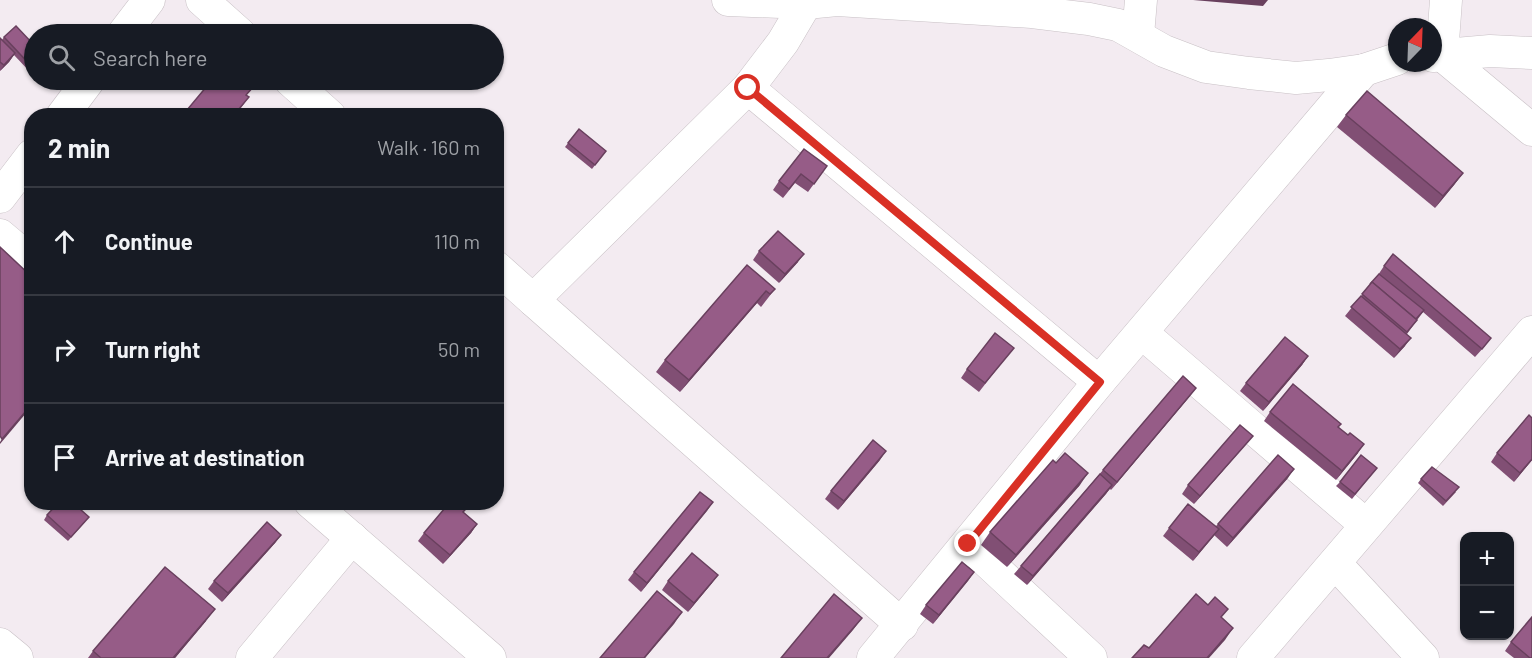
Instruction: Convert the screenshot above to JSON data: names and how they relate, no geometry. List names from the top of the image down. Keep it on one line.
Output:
{"north":"top right","page":{"search":"Search here","heading":["2 min","Walk · 160 m"],"list":[["Continue","110 m"],["Turn right","50 m"],"Arrive at destination"],"map_buttons":["+","−"]}}
